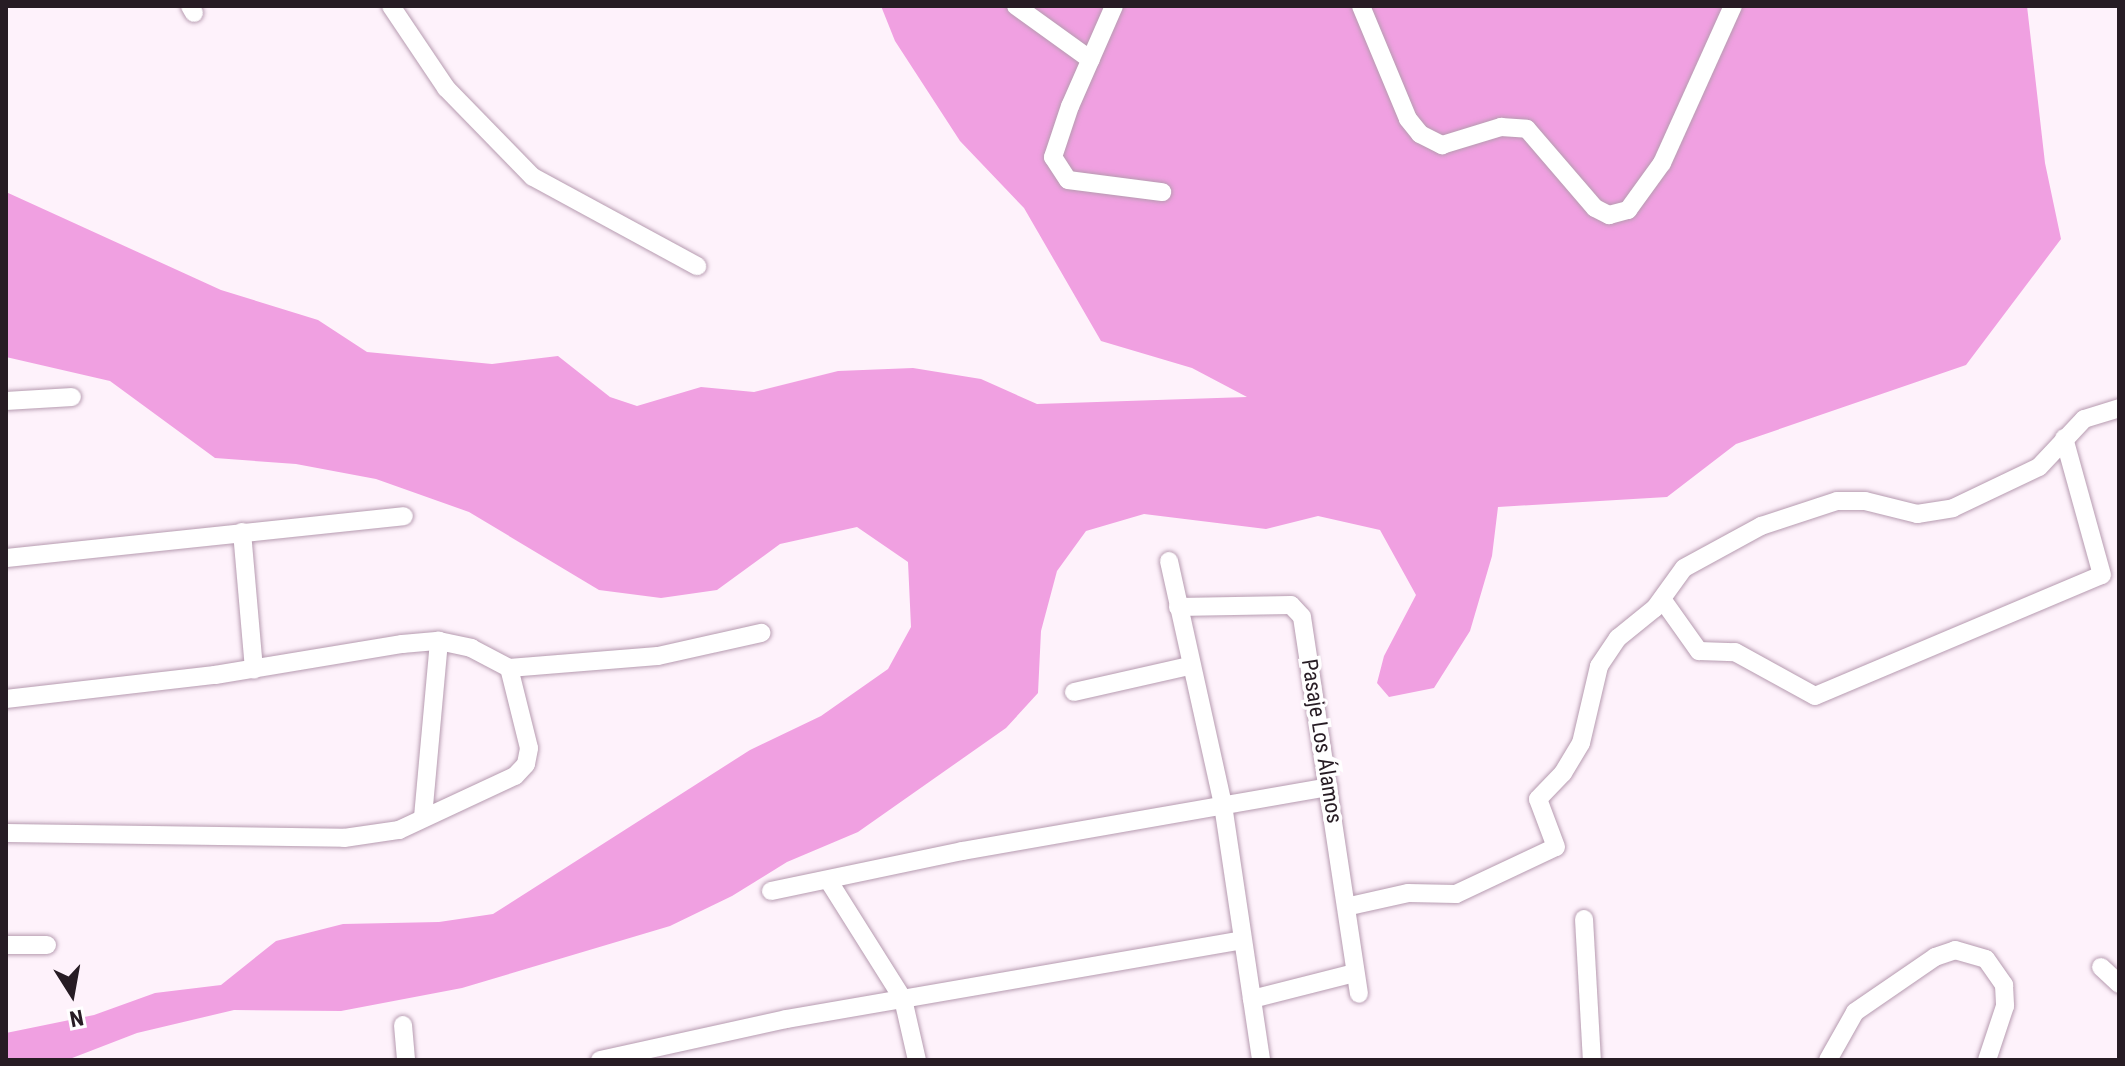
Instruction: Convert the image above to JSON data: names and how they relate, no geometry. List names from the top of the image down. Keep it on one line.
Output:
{"streets":{"street":["Pasaje Los Álamos"]},"north":"bottom"}
